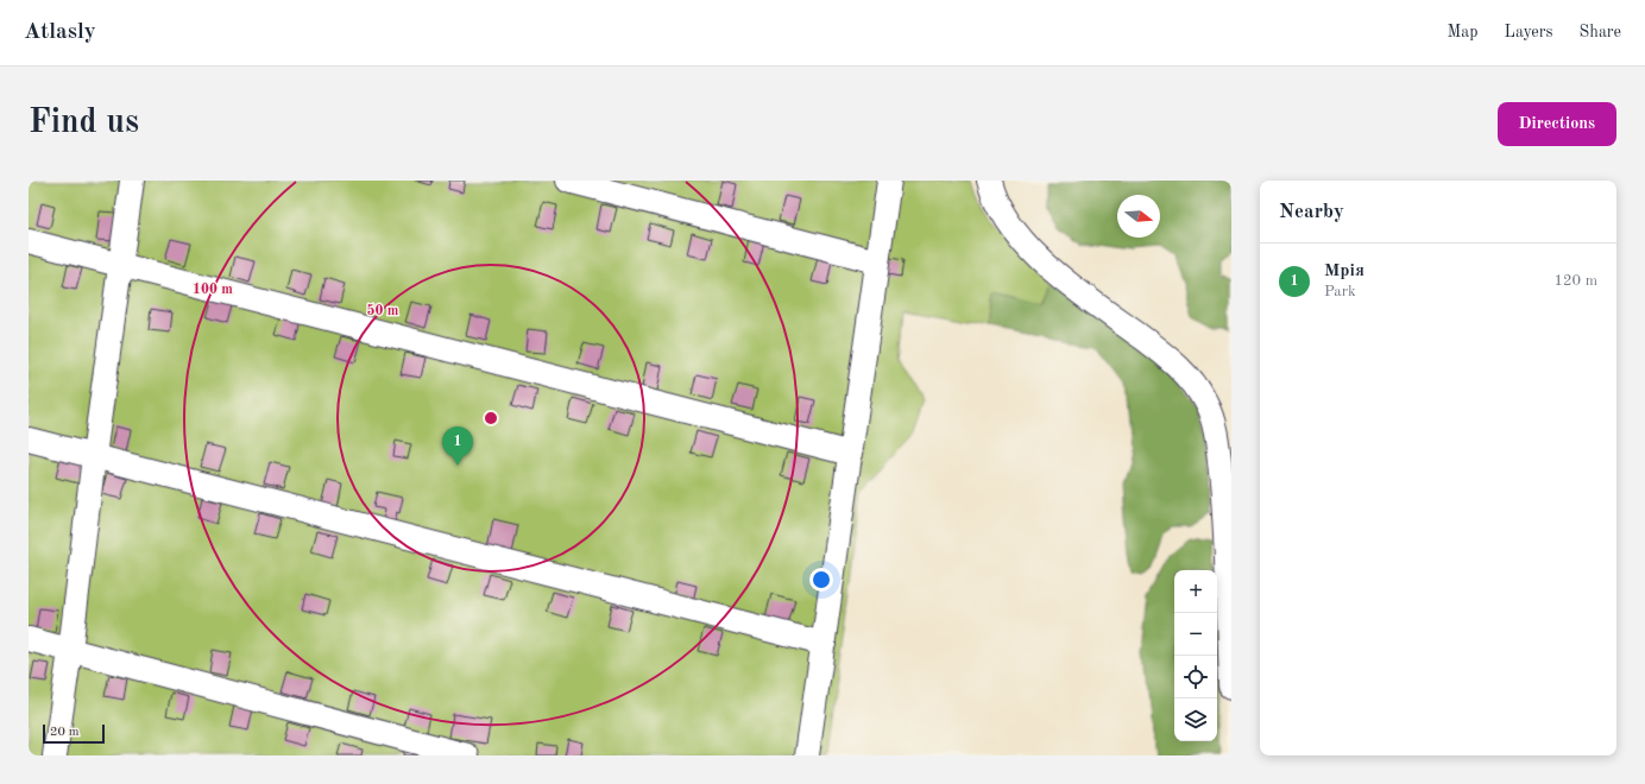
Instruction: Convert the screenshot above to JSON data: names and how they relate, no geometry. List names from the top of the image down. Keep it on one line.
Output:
{"scale_bar":"20 m","north":"right","page":{"header":"Atlasly","nav":["Map","Layers","Share"],"buttons":"Directions","title":"Find us","heading":"Nearby","list":[{"mark":"1","name":"Мрія","note":"Park","value":"120 m"}],"pins":"1","map_buttons":["+","−"],"scale":"20 m"},"rings":["100 m","50 m"]}
